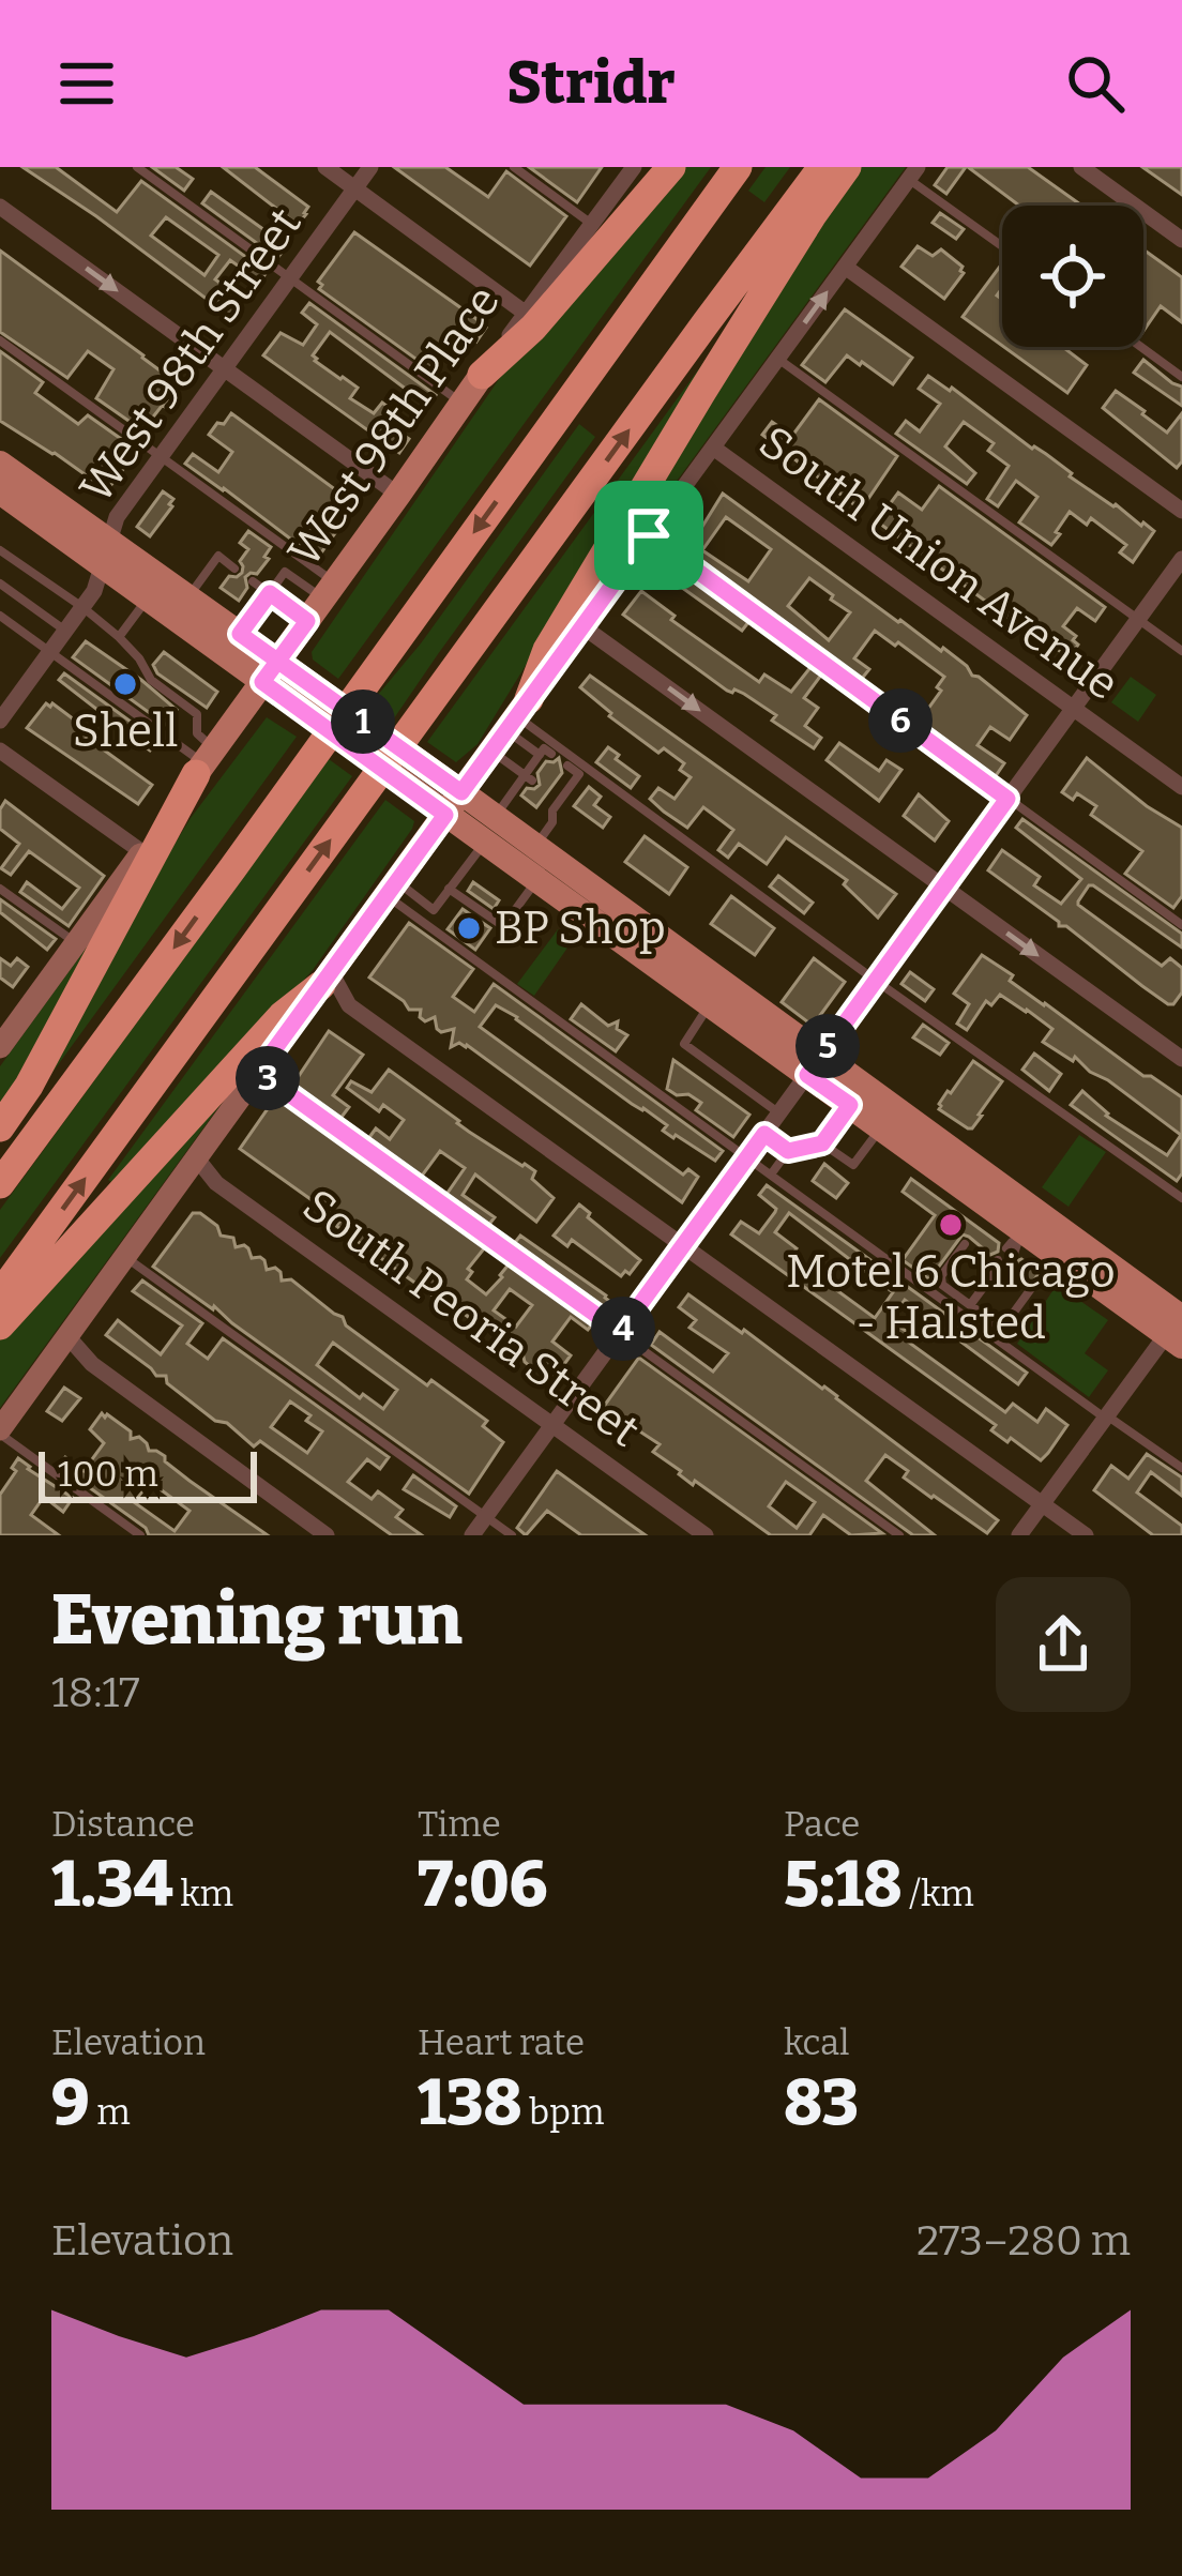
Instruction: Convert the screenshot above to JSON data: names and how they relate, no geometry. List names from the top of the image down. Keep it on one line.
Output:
{"streets":{"main road":["West 98th Place"],"street":["West 98th Street","South Union Avenue","South Peoria Street"]},"places":["Shell","BP Shop","Motel 6 Chicago - Halsted"],"scale_bar":"100 m","page":{"header":"Stridr","pins":["6","1","5","3","4"],"scale":"100 m","heading":["Evening run","18:17"],"stats":[["Distance","1.34 km"],["Time","7:06"],["Pace","5:18 /km"],["Elevation","9 m"],["Heart rate","138 bpm"],["kcal","83"]],"chart":["Elevation","273–280 m"]}}
